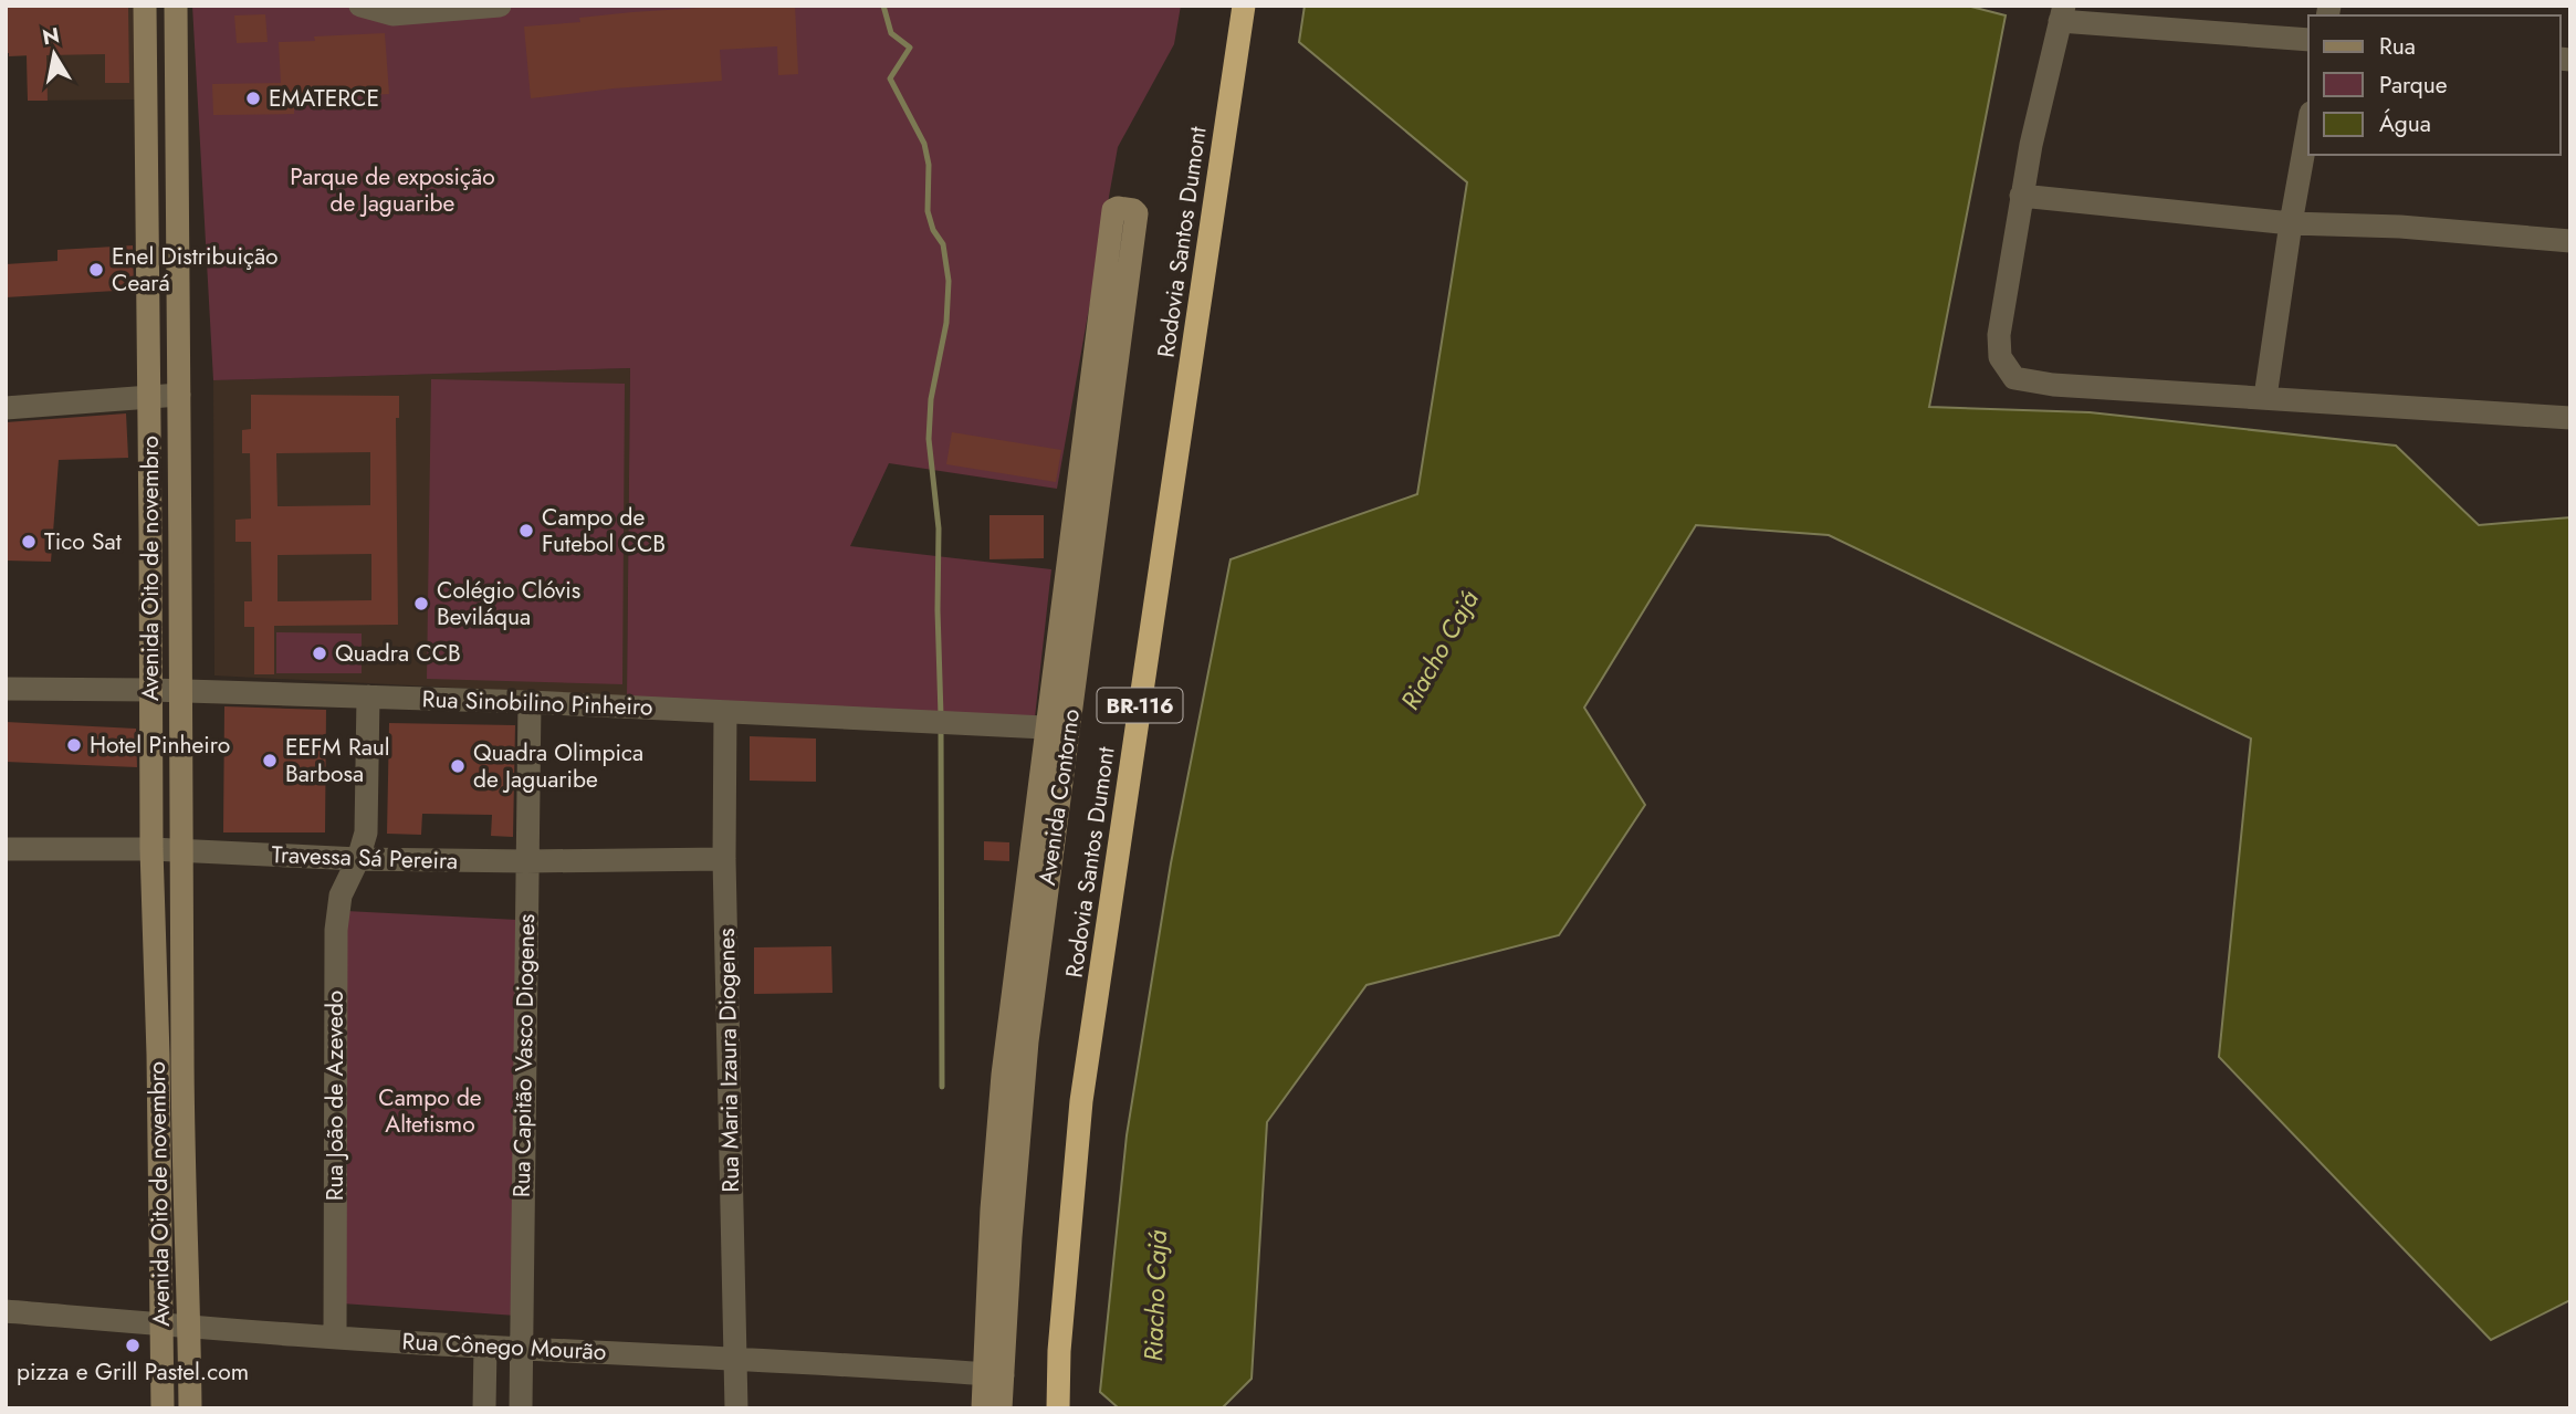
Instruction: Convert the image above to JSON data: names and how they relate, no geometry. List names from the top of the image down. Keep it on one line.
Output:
{"streets":{"highway":["Rodovia Santos Dumont","BR-116"],"main road":["Avenida Oito de novembro"],"street":["Rua Sinobilino Pinheiro","Travessa Sá Pereira","Rua Capitão Vasco Diogenes","Rua Maria Izaura Diogenes","Rua João de Azevedo","Rua Cônego Mourão"]},"crossings":[["Avenida Oito de novembro","Rua Sinobilino Pinheiro"],["Avenida Oito de novembro","Travessa Sá Pereira"],["Avenida Oito de novembro","Rua Cônego Mourão"],["Rua Sinobilino Pinheiro","Rua Capitão Vasco Diogenes"],["Rua Sinobilino Pinheiro","Rua Maria Izaura Diogenes"],["Rua Sinobilino Pinheiro","Rua João de Azevedo"],["Travessa Sá Pereira","Rua Capitão Vasco Diogenes"],["Travessa Sá Pereira","Rua Maria Izaura Diogenes"],["Travessa Sá Pereira","Rua João de Azevedo"],["Rua Capitão Vasco Diogenes","Rua Cônego Mourão"],["Rua Maria Izaura Diogenes","Rua Cônego Mourão"],["Rua João de Azevedo","Rua Cônego Mourão"]],"water":["Riacho Cajá"],"parks":["Parque de exposição de Jaguaribe","Campo de Altetismo"],"places":["EMATERCE","Enel Distribuição Ceará","Campo de Futebol CCB","Tico Sat","Colégio Clóvis Beviláqua","Quadra CCB","Hotel Pinheiro","EEFM Raul Barbosa","Quadra Olimpica de Jaguaribe","pizza e Grill Pastel.com"],"legend":["Rua","Parque","Água"],"north":"top"}
